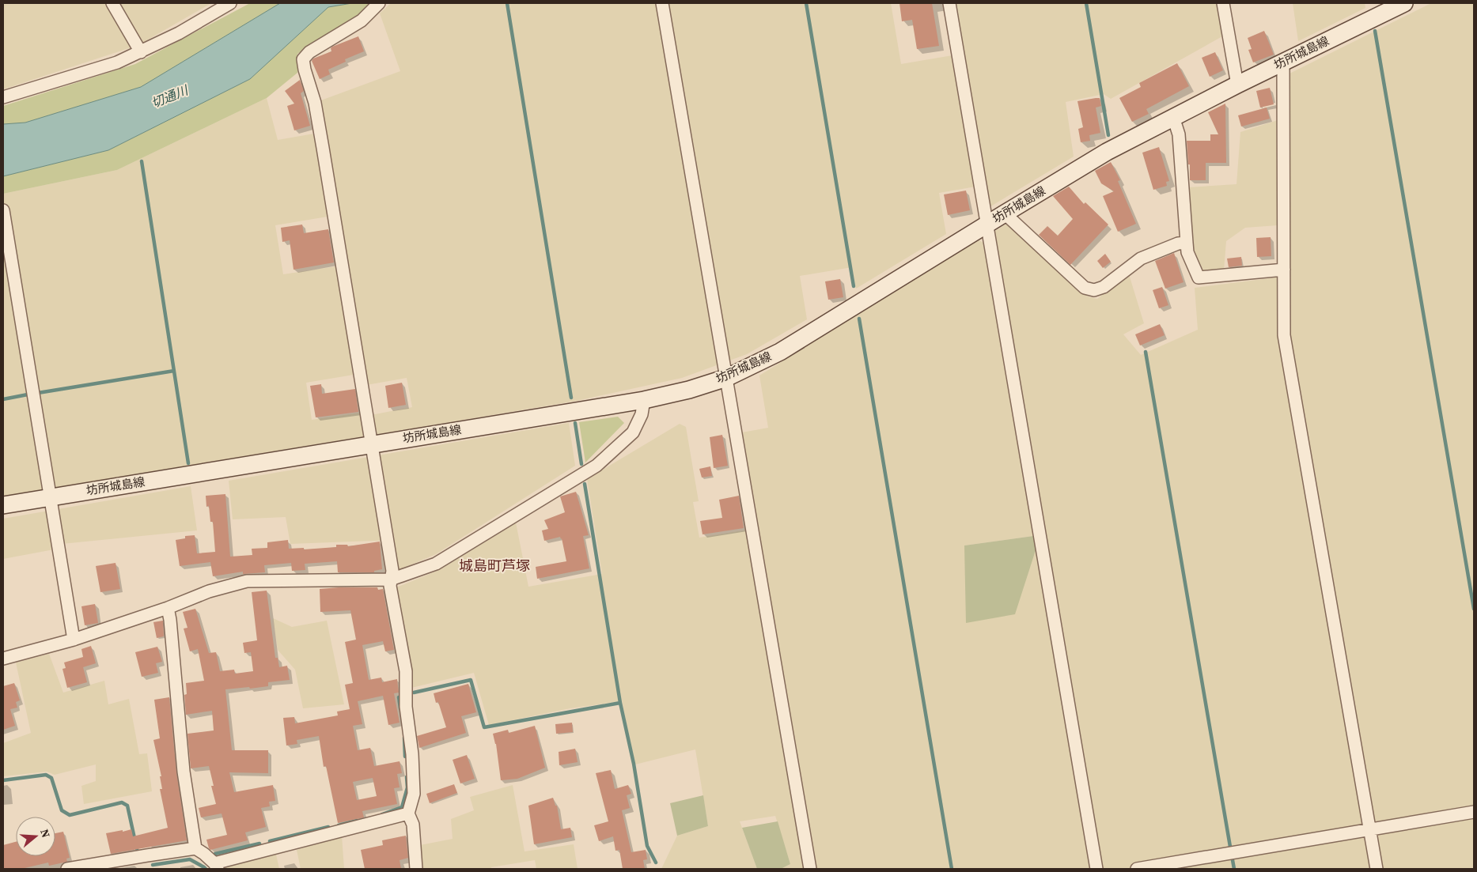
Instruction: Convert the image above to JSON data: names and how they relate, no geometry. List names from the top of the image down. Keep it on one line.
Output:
{"streets":{"main road":["坊所城島線"]},"districts":["城島町芦塚"],"water":["切通川"],"north":"right"}
